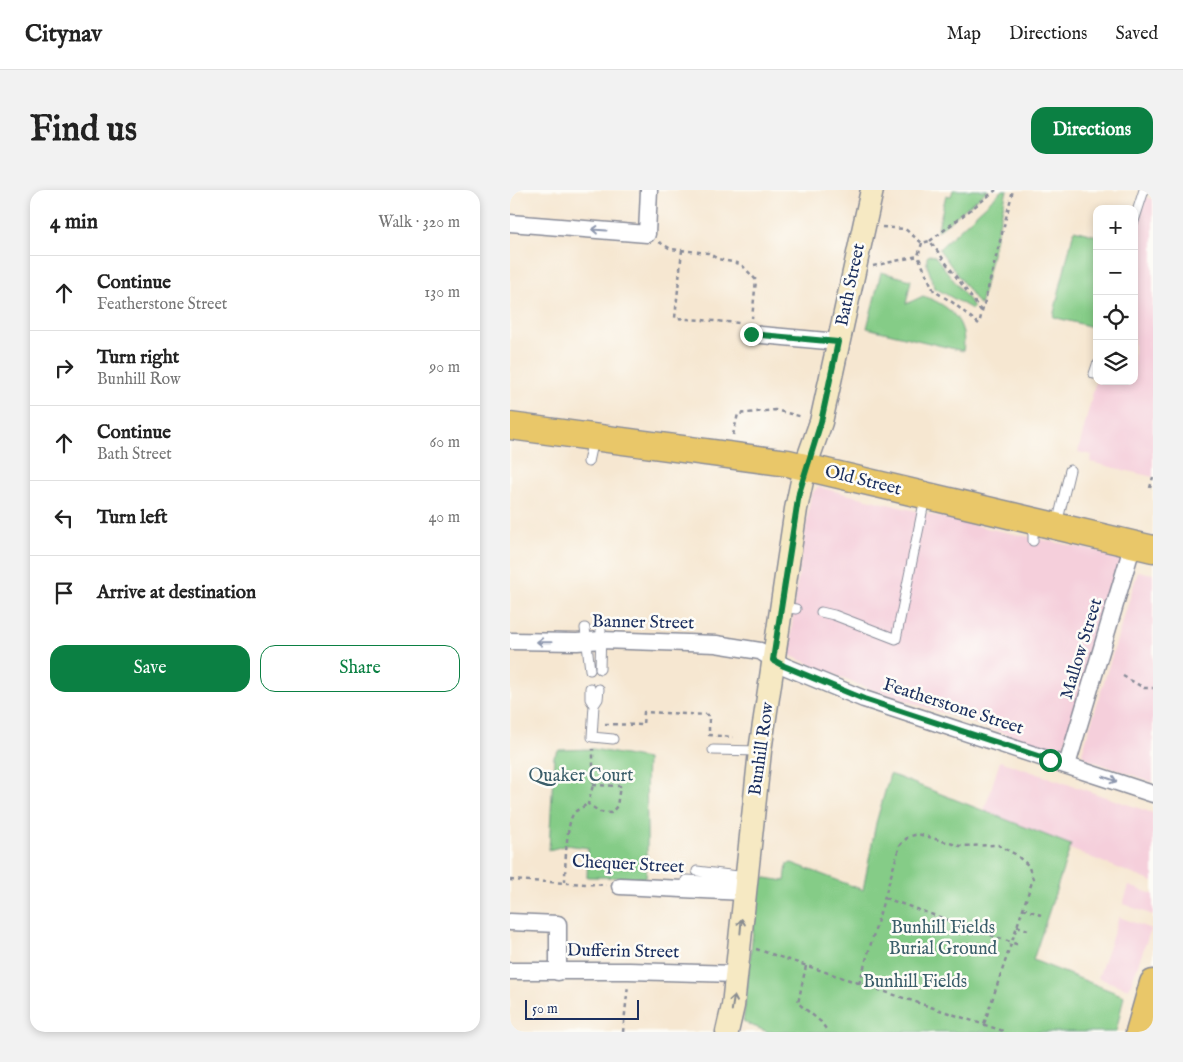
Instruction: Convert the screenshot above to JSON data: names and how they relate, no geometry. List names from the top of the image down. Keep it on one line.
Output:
{"streets":{"main road":["Bath Street","Old Street","Bunhill Row"],"street":["Banner Street","Mallow Street","Featherstone Street","Chequer Street","Dufferin Street"]},"crossings":[["Bath Street","Old Street"],["Bath Street","Bunhill Row"],["Old Street","Mallow Street"],["Old Street","Bunhill Row"],["Banner Street","Featherstone Street"],["Banner Street","Bunhill Row"],["Mallow Street","Featherstone Street"],["Featherstone Street","Bunhill Row"],["Bunhill Row","Chequer Street"],["Bunhill Row","Dufferin Street"]],"parks":["Quaker Court","Bunhill Fields Burial Ground","Bunhill Fields"],"scale_bar":"50 m","page":{"header":"Citynav","nav":["Map","Directions","Saved"],"buttons":["Directions",["Save","Share"]],"title":"Find us","heading":["4 min","Walk · 320 m"],"map_buttons":["+","−"],"list":[["Continue","Featherstone Street","130 m"],["Turn right","Bunhill Row","90 m"],["Continue","Bath Street","60 m"],["Turn left","40 m"],"Arrive at destination"],"scale":"50 m"}}
